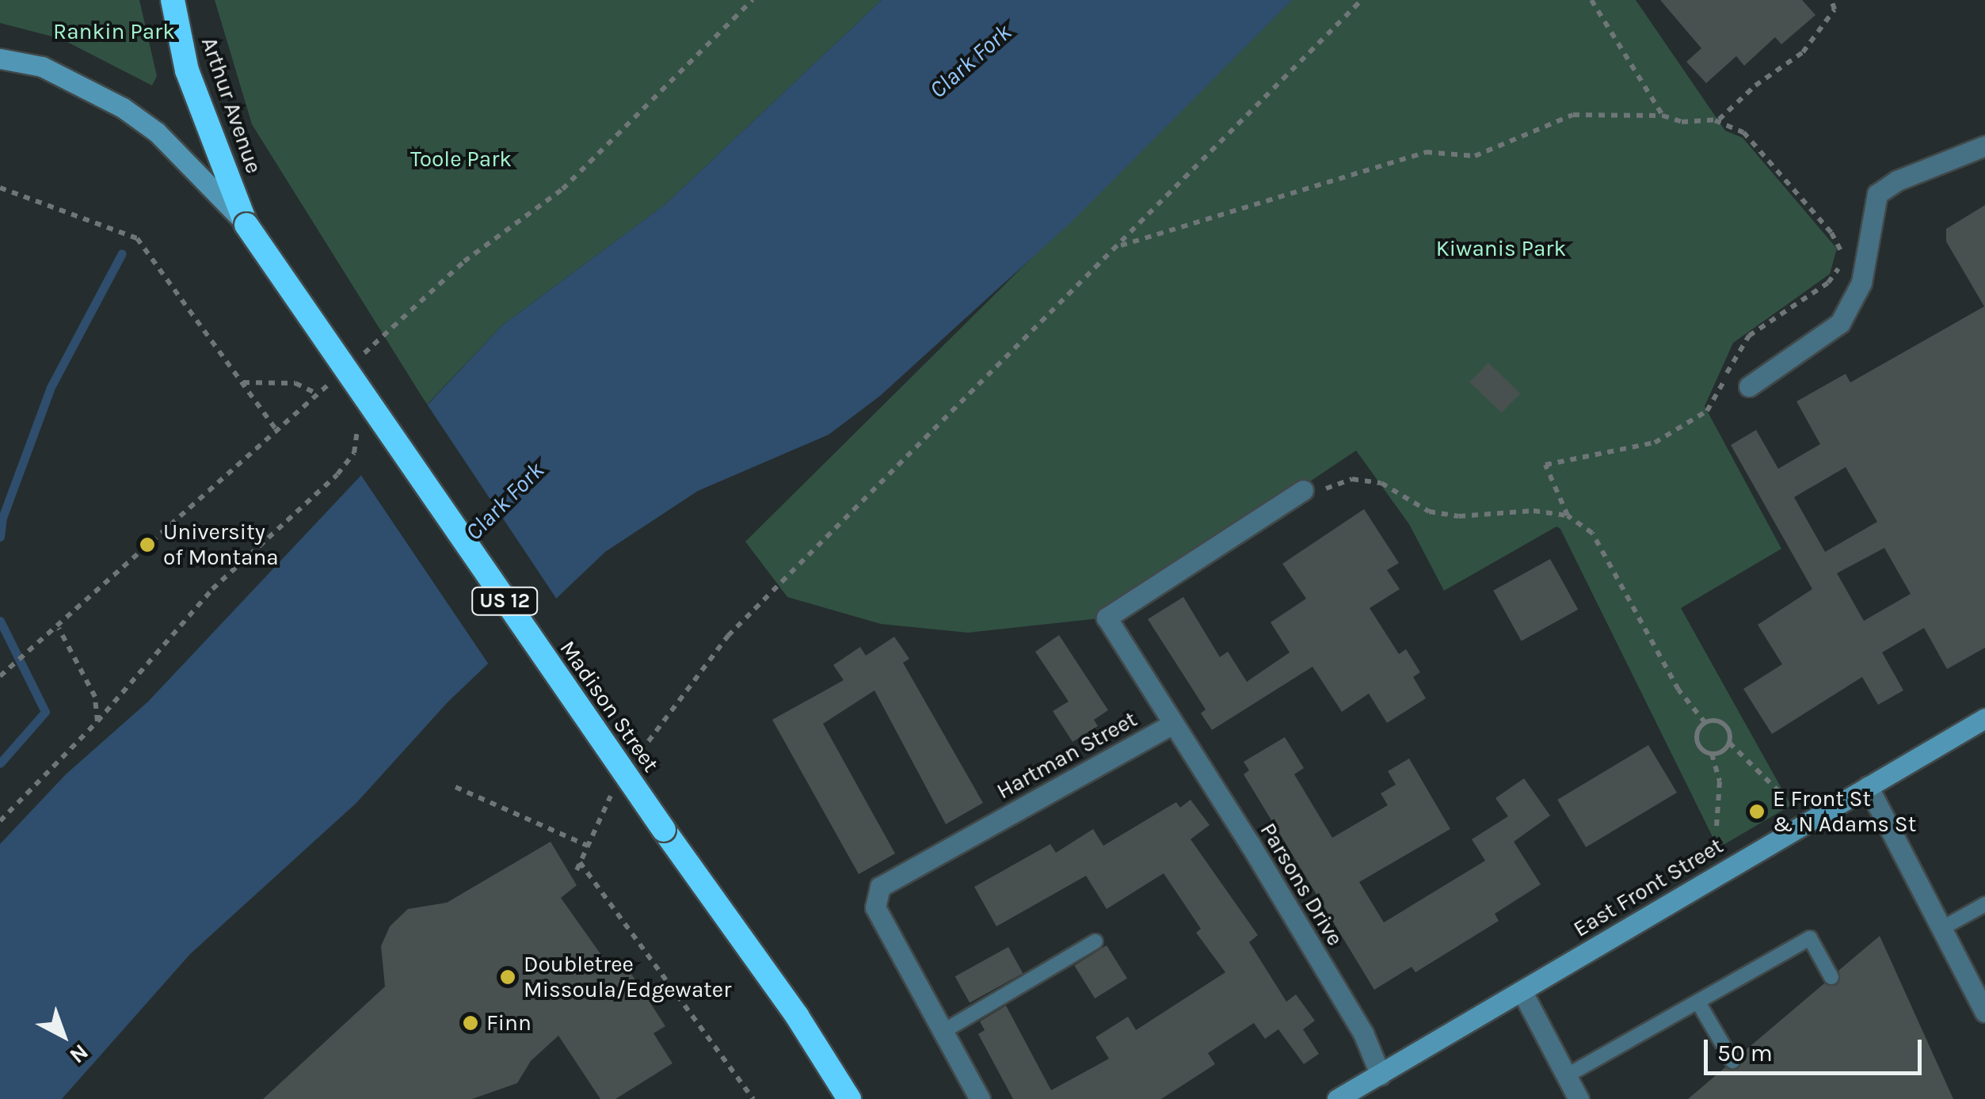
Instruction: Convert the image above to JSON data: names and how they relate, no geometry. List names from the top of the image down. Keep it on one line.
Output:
{"streets":{"highway":["Arthur Avenue","US 12","Madison Street"],"street":["Hartman Street","Parsons Drive","East Front Street"]},"crossings":[["Arthur Avenue","US 12"],["Arthur Avenue","Madison Street"],["US 12","Madison Street"],["Hartman Street","Parsons Drive"],["Parsons Drive","East Front Street"]],"water":["Clark Fork"],"parks":["Rankin Park","Toole Park","Kiwanis Park"],"places":["University of Montana","E Front St & N Adams St","Doubletree Missoula/Edgewater","Finn"],"scale_bar":"50 m","north":"bottom right"}
